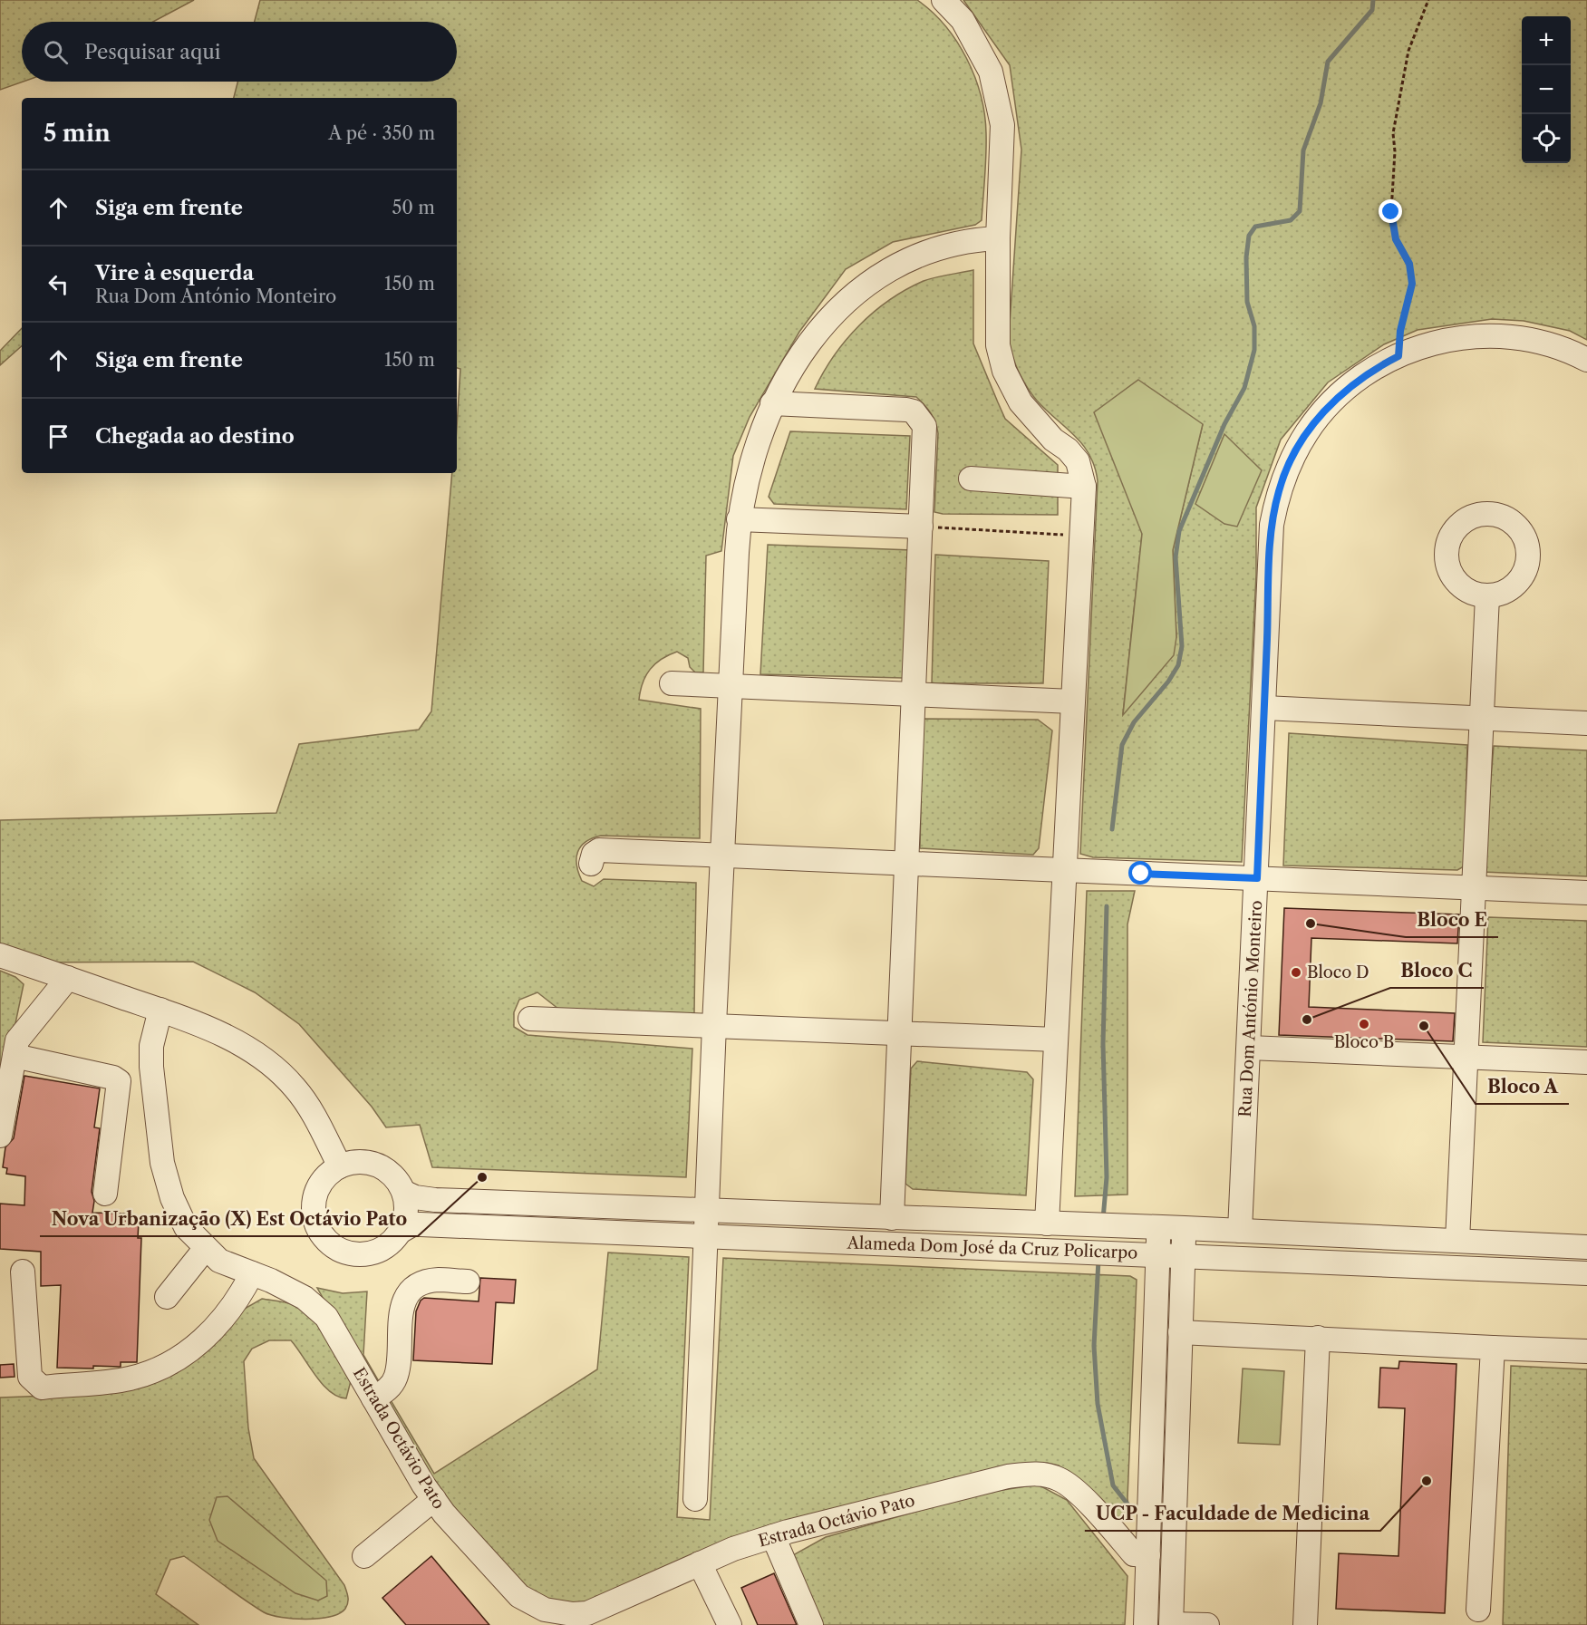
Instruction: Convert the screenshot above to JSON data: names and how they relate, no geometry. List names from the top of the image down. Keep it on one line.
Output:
{"streets":{"street":["Rua Dom António Monteiro","Alameda Dom José da Cruz Policarpo","Estrada Octávio Pato"]},"crossings":[["Rua Dom António Monteiro","Alameda Dom José da Cruz Policarpo"]],"places":["Bloco E","Bloco D","Bloco C","Bloco B","Bloco A","Nova Urbanização (X) Est Octávio Pato","UCP - Faculdade de Medicina"],"page":{"map_buttons":["+","−"],"search":"Pesquisar aqui","heading":["5 min","A pé · 350 m"],"list":[["Siga em frente","50 m"],["Vire à esquerda","Rua Dom António Monteiro","150 m"],["Siga em frente","150 m"],"Chegada ao destino"]}}
